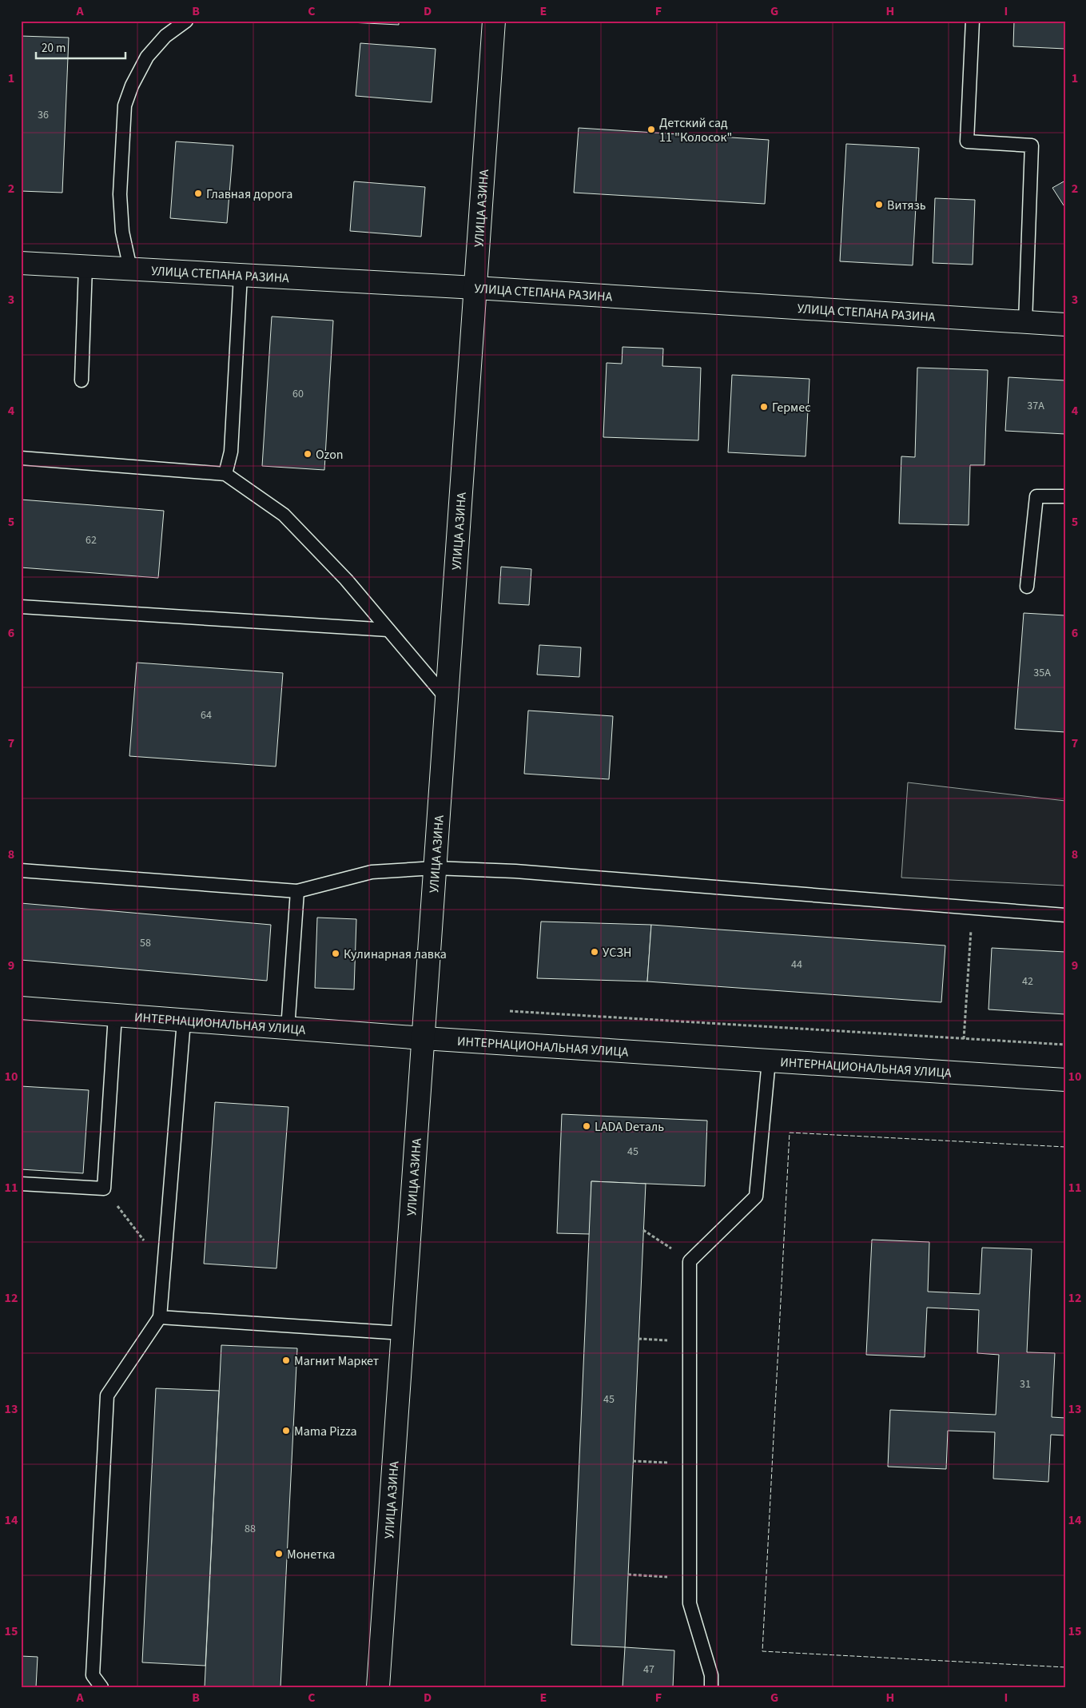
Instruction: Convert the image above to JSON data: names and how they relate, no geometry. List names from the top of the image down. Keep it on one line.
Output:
{"streets":{"street":["УЛИЦА АЗИНА","УЛИЦА СТЕПАНА РАЗИНА","ИНТЕРНАЦИОНАЛЬНАЯ УЛИЦА"]},"crossings":[["УЛИЦА АЗИНА","УЛИЦА СТЕПАНА РАЗИНА"],["УЛИЦА АЗИНА","ИНТЕРНАЦИОНАЛЬНАЯ УЛИЦА"]],"places":["Детский сад 11 \"Колосок\"","Главная дорога","Витязь","Гермес","Ozon","УСЗН","Кулинарная лавка","LADA Dеталь","Магнит Маркет","Mama Pizza","Монетка"],"house_numbers":["36","60","37А","62","35А","64","58","44","42","45","31","45","88","47"],"scale_bar":"20 m","grid":{"columns":["A","B","C","D","E","F","G","H","I"],"rows":["1","2","3","4","5","6","7","8","9","10","11","12","13","14","15"]}}
